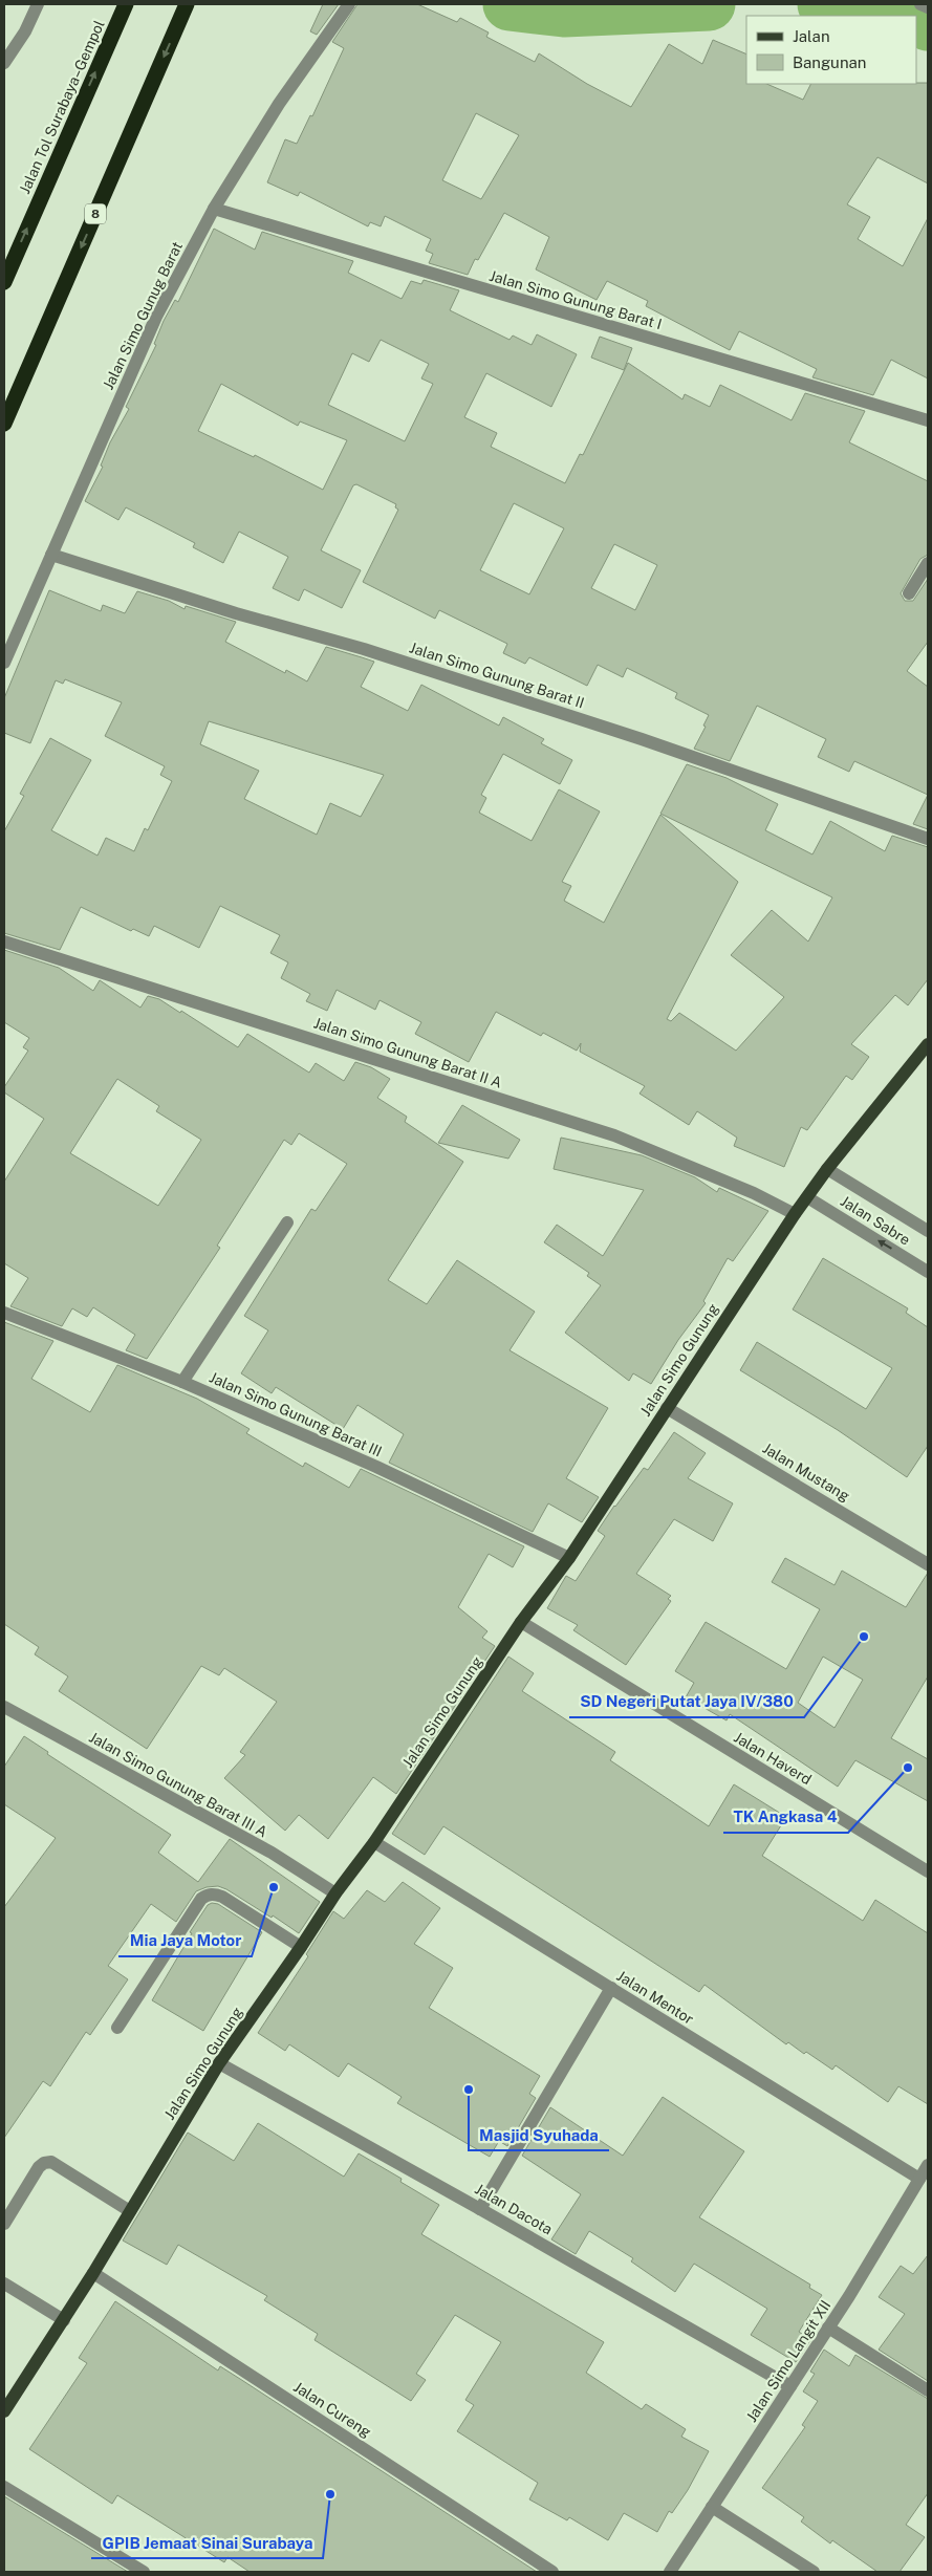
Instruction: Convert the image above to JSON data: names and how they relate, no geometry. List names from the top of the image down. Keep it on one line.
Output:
{"streets":{"highway":["Jalan Tol Surabaya–Gempol","8"],"main road":["Jalan Simo Gunung"],"street":["Jalan Simo Gunung Barat I","Jalan Simo Gunug Barat","Jalan Simo Gunung Barat II","Jalan Simo Gunung Barat II A","Jalan Sabre","Jalan Simo Gunung Barat III","Jalan Mustang","Jalan Haverd","Jalan Simo Gunung Barat III A","Jalan Mentor","Jalan Dacota","Jalan Simo Langit XII","Jalan Cureng"]},"crossings":[["Jalan Simo Gunung Barat I","Jalan Simo Gunug Barat"],["Jalan Simo Gunug Barat","Jalan Simo Gunung Barat II"],["Jalan Simo Gunung Barat II A","Jalan Simo Gunung"],["Jalan Sabre","Jalan Simo Gunung"],["Jalan Simo Gunung","Jalan Simo Gunung Barat III"],["Jalan Simo Gunung","Jalan Mustang"],["Jalan Simo Gunung","Jalan Haverd"],["Jalan Simo Gunung","Jalan Simo Gunung Barat III A"],["Jalan Simo Gunung","Jalan Mentor"],["Jalan Simo Gunung","Jalan Dacota"],["Jalan Simo Gunung","Jalan Cureng"],["Jalan Mentor","Jalan Simo Langit XII"],["Jalan Dacota","Jalan Simo Langit XII"]],"places":["SD Negeri Putat Jaya IV/380","TK Angkasa 4","Mia Jaya Motor","Masjid Syuhada","GPIB Jemaat Sinai Surabaya"],"legend":["Jalan","Bangunan"]}
